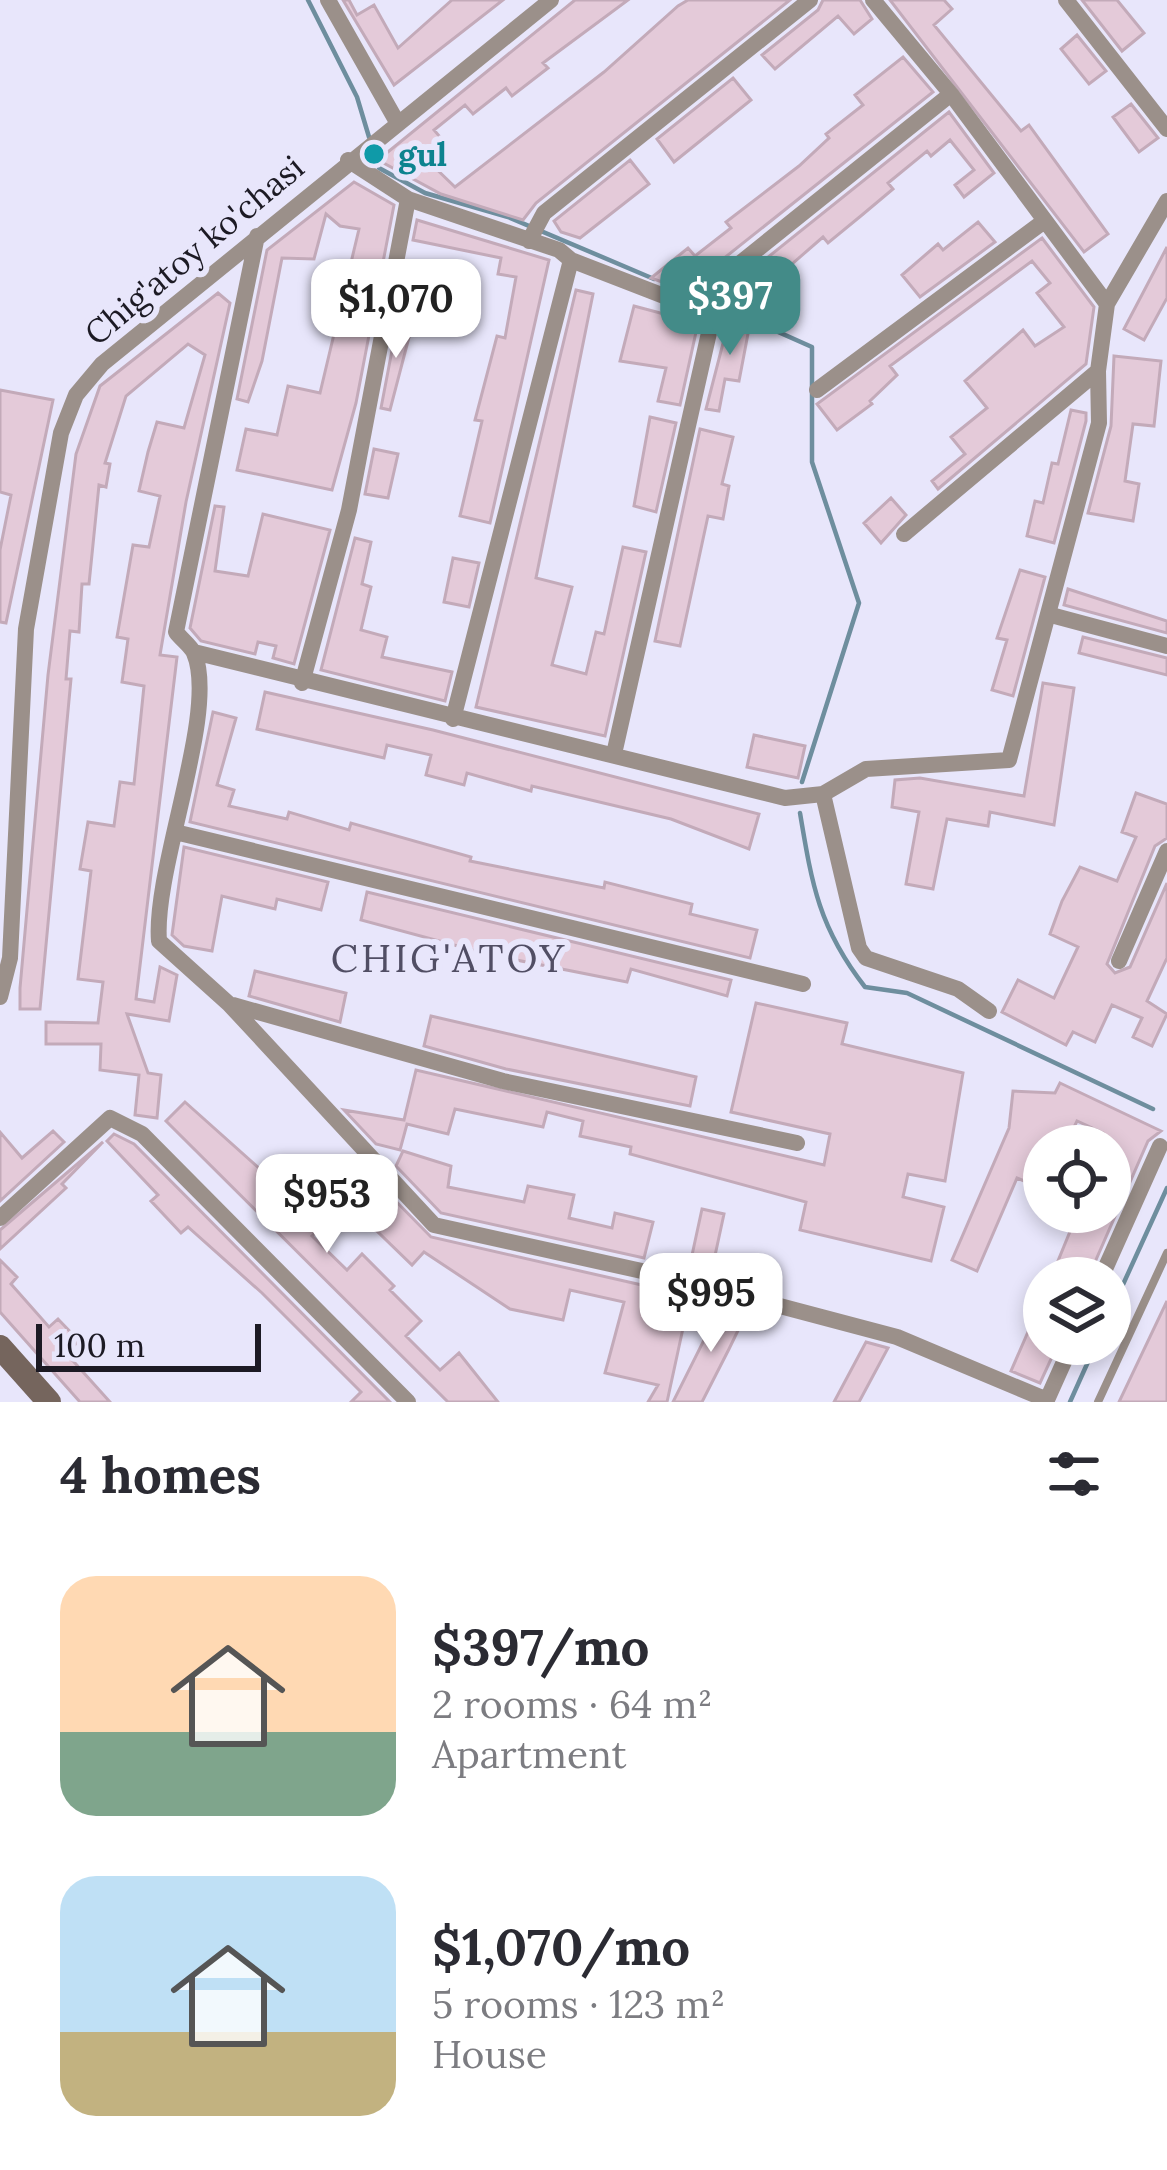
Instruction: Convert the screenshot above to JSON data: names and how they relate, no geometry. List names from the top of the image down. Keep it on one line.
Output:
{"streets":{"street":["Chig'atoy ko'chasi"]},"districts":["CHIG'ATOY"],"places":["gul"],"scale_bar":"100 m","page":{"price":["$397","$1,070","$953","$995"],"scale":"100 m","heading":"4 homes","list":[{"name":"$397/mo","note":"2 rooms · 64 m² · Apartment"},{"name":"$1,070/mo","note":"5 rooms · 123 m² · House"}]}}
